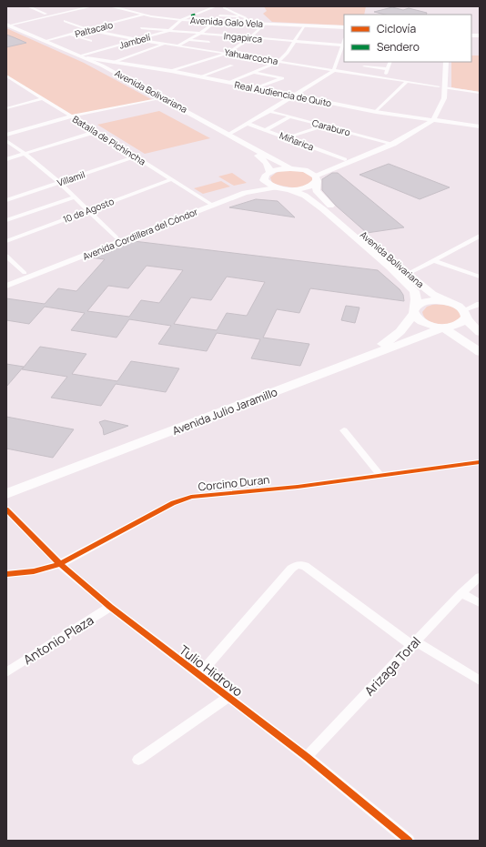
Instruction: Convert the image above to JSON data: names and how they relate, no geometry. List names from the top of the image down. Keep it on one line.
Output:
{"streets":{"main road":["Avenida Galo Vela","Avenida Bolivariana","Real Audiencia de Quito","Avenida Cordillera del Cóndor","Avenida Julio Jaramillo"],"street":["Paltacalo","Ingapirca","Jambelí","Yahuarcocha","Caraburo","Batalla de Pichincha","Miñarica","Villamil","10 de Agosto","Corcino Duran","Antonio Plaza","Arizaga Toral","Tulio Hidrovo"]},"crossings":[["Avenida Galo Vela","Paltacalo"],["Avenida Galo Vela","Jambelí"],["Paltacalo","Yahuarcocha"],["Paltacalo","Avenida Bolivariana"],["Ingapirca","Jambelí"],["Jambelí","Yahuarcocha"],["Jambelí","Avenida Bolivariana"],["Jambelí","Real Audiencia de Quito"],["Avenida Bolivariana","Real Audiencia de Quito"],["Avenida Bolivariana","Avenida Cordillera del Cóndor"],["Avenida Bolivariana","Avenida Julio Jaramillo"],["Batalla de Pichincha","Villamil"],["Batalla de Pichincha","10 de Agosto"],["Batalla de Pichincha","Avenida Cordillera del Cóndor"],["Corcino Duran","Tulio Hidrovo"],["Antonio Plaza","Tulio Hidrovo"],["Arizaga Toral","Tulio Hidrovo"]],"legend":["Ciclovía","Sendero"]}
